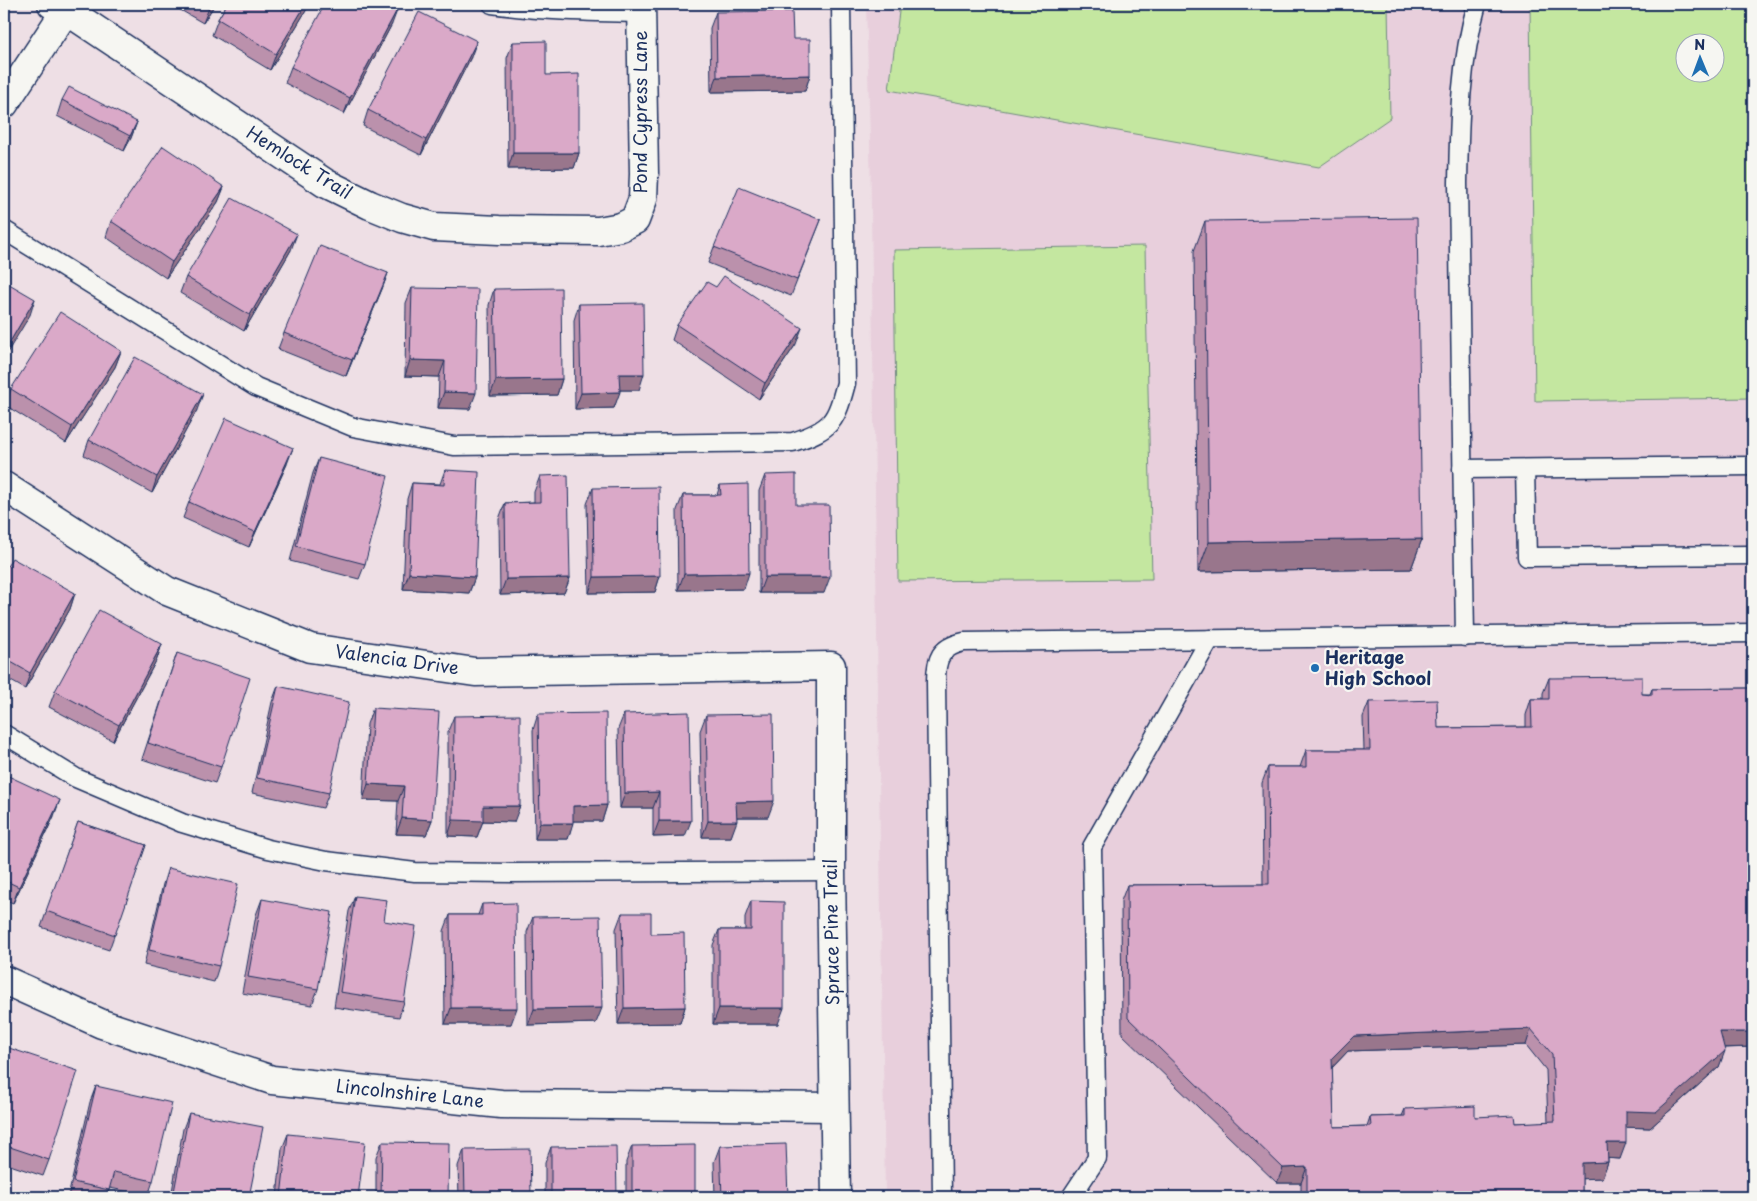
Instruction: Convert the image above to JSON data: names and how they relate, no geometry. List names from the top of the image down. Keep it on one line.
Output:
{"streets":{"street":["Pond Cypress Lane","Hemlock Trail","Valencia Drive","Spruce Pine Trail","Lincolnshire Lane"]},"crossings":[["Pond Cypress Lane","Hemlock Trail"],["Valencia Drive","Spruce Pine Trail"],["Spruce Pine Trail","Lincolnshire Lane"]],"places":["Heritage High School"],"north":"top"}
